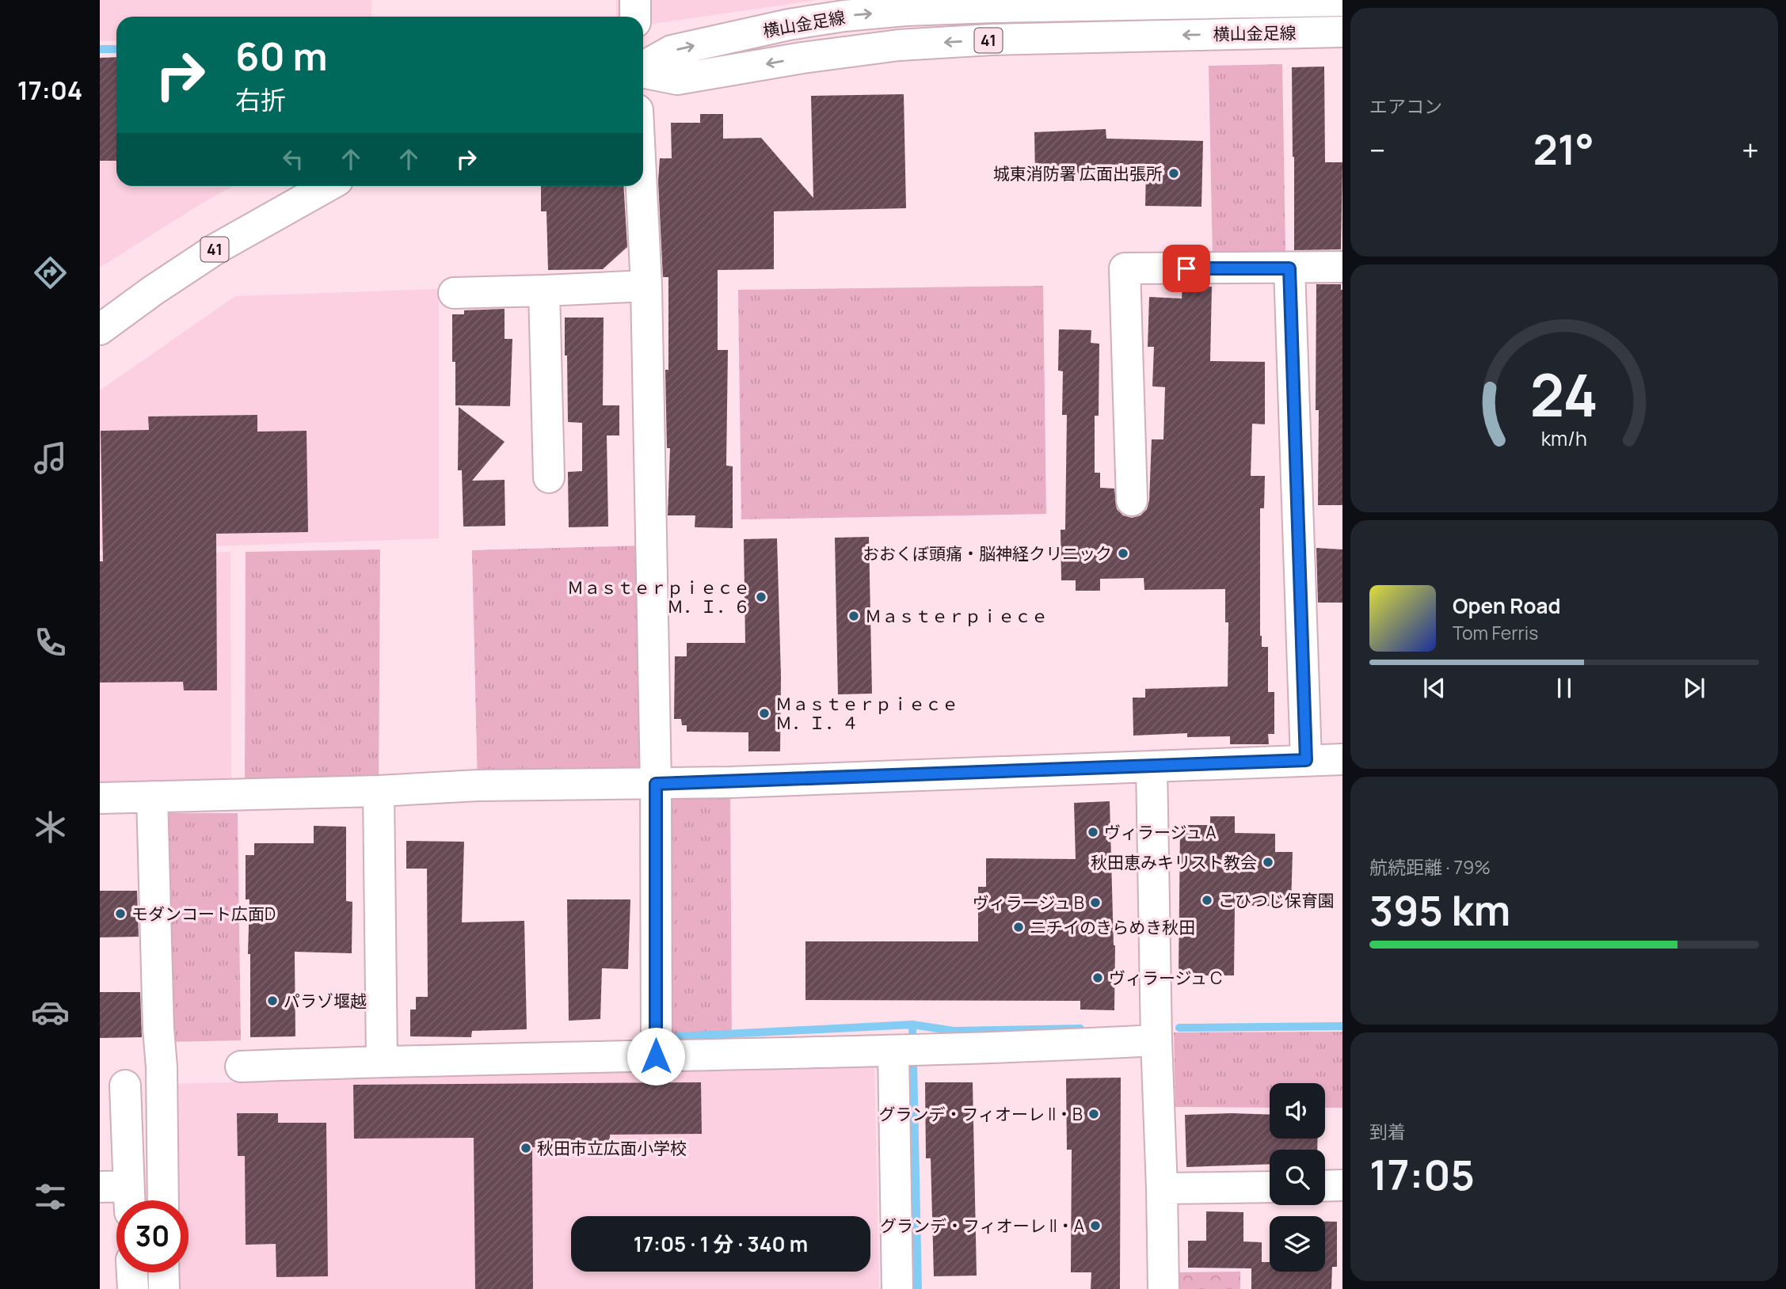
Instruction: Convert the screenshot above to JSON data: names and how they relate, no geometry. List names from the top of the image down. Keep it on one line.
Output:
{"streets":{"street":["横山金足線","41"]},"places":["城東消防署 広面出張所","おおくぼ頭痛・脳神経クリニック","Ｍａｓｔｅｒｐｉｅｃｅ Ｍ．Ｉ．６","Ｍａｓｔｅｒｐｉｅｃｅ","Ｍａｓｔｅｒｐｉｅｃｅ Ｍ．Ｉ．４","ヴィラージュ A","秋田恵みキリスト教会","こひつじ保育園","ヴィラージュ B","モダンコート広面D","ニチイのきらめき秋田","ヴィラージュ C","パラゾ堰越","グランデ・フィオーレ II・B","秋田市立広面小学校","グランデ・フィオーレ II・A"],"page":{"tabs":"17:04","tile":["エアコン",["航続距離 · 79%","395 km"],["到着","17:05"]],"turn":["60 m","右折"],"heat":["−","21°","+"],"song":["Open Road","Tom Ferris"],"limit":"30","trip":"17:05 · 1 分 · 340 m","gauge":["24","km/h"]}}
